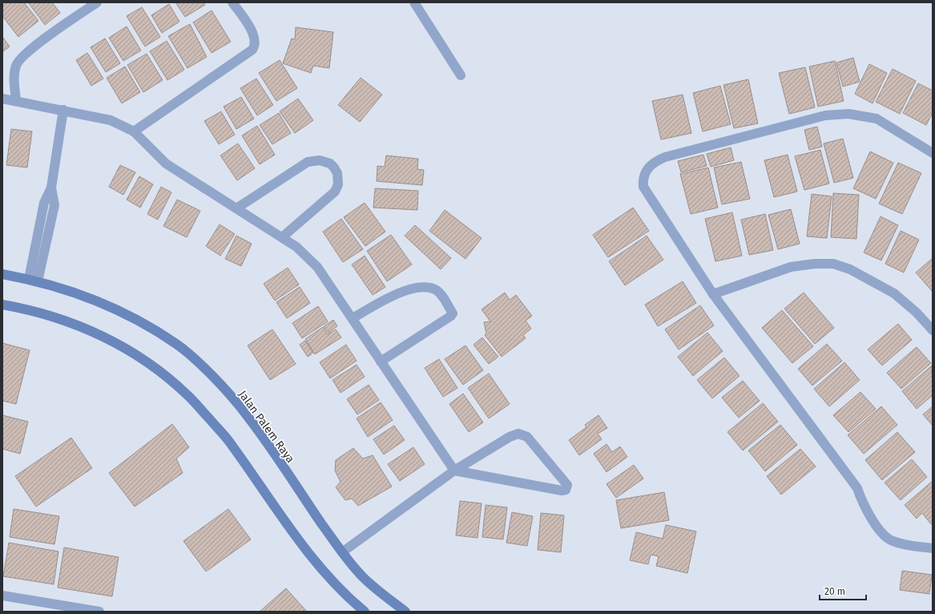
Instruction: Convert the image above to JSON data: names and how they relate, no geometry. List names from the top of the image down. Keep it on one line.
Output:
{"streets":{"street":["Jalan Palem Raya"]},"scale_bar":"20 m"}
